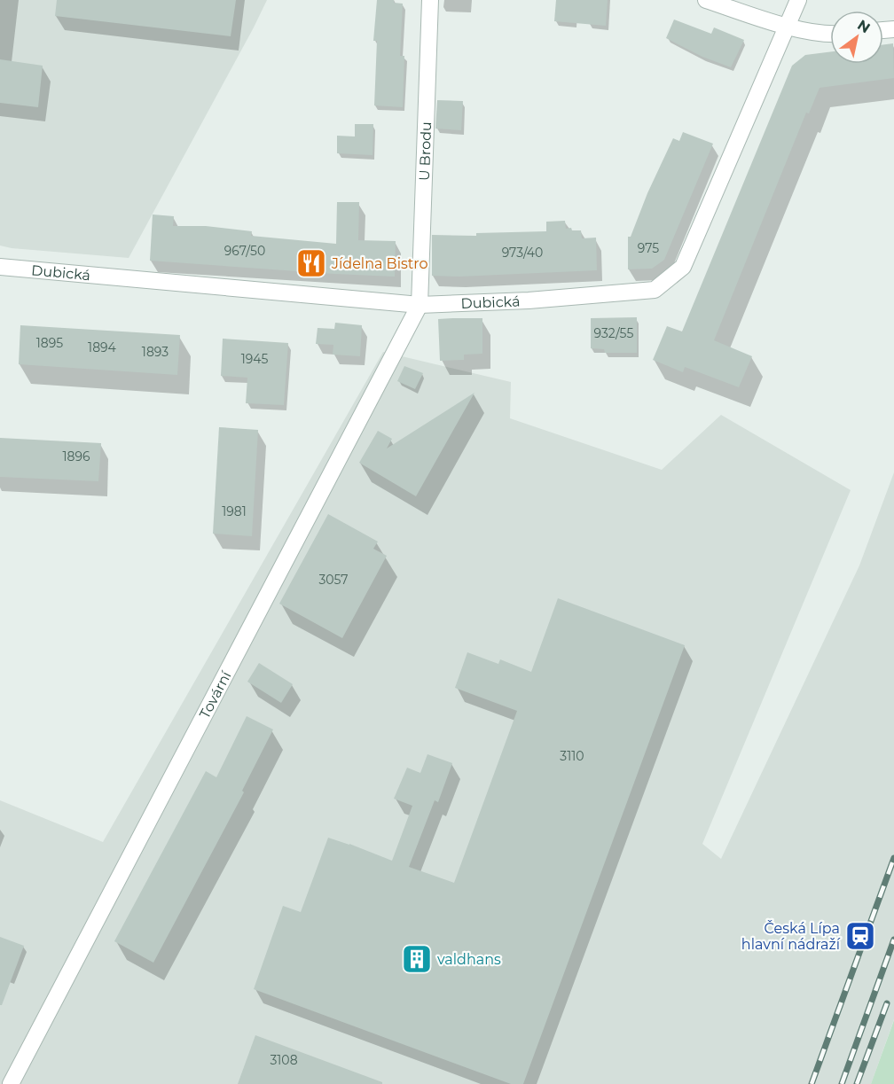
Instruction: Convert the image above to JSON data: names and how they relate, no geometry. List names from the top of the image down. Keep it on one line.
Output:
{"streets":{"street":["U Brodu","Dubická","Tovární"]},"crossings":[["U Brodu","Dubická"],["U Brodu","Tovární"],["Dubická","Tovární"]],"places":{"restaurant":["Jídelna Bistro"],"station":["Česká Lípa hlavní nádraží"],"building":["valdhans"]},"house_numbers":["975","967/50","973/40","932/55","1895","1894","1893","1945","1896","1981","3057","3110","3108"],"north":"top right"}
